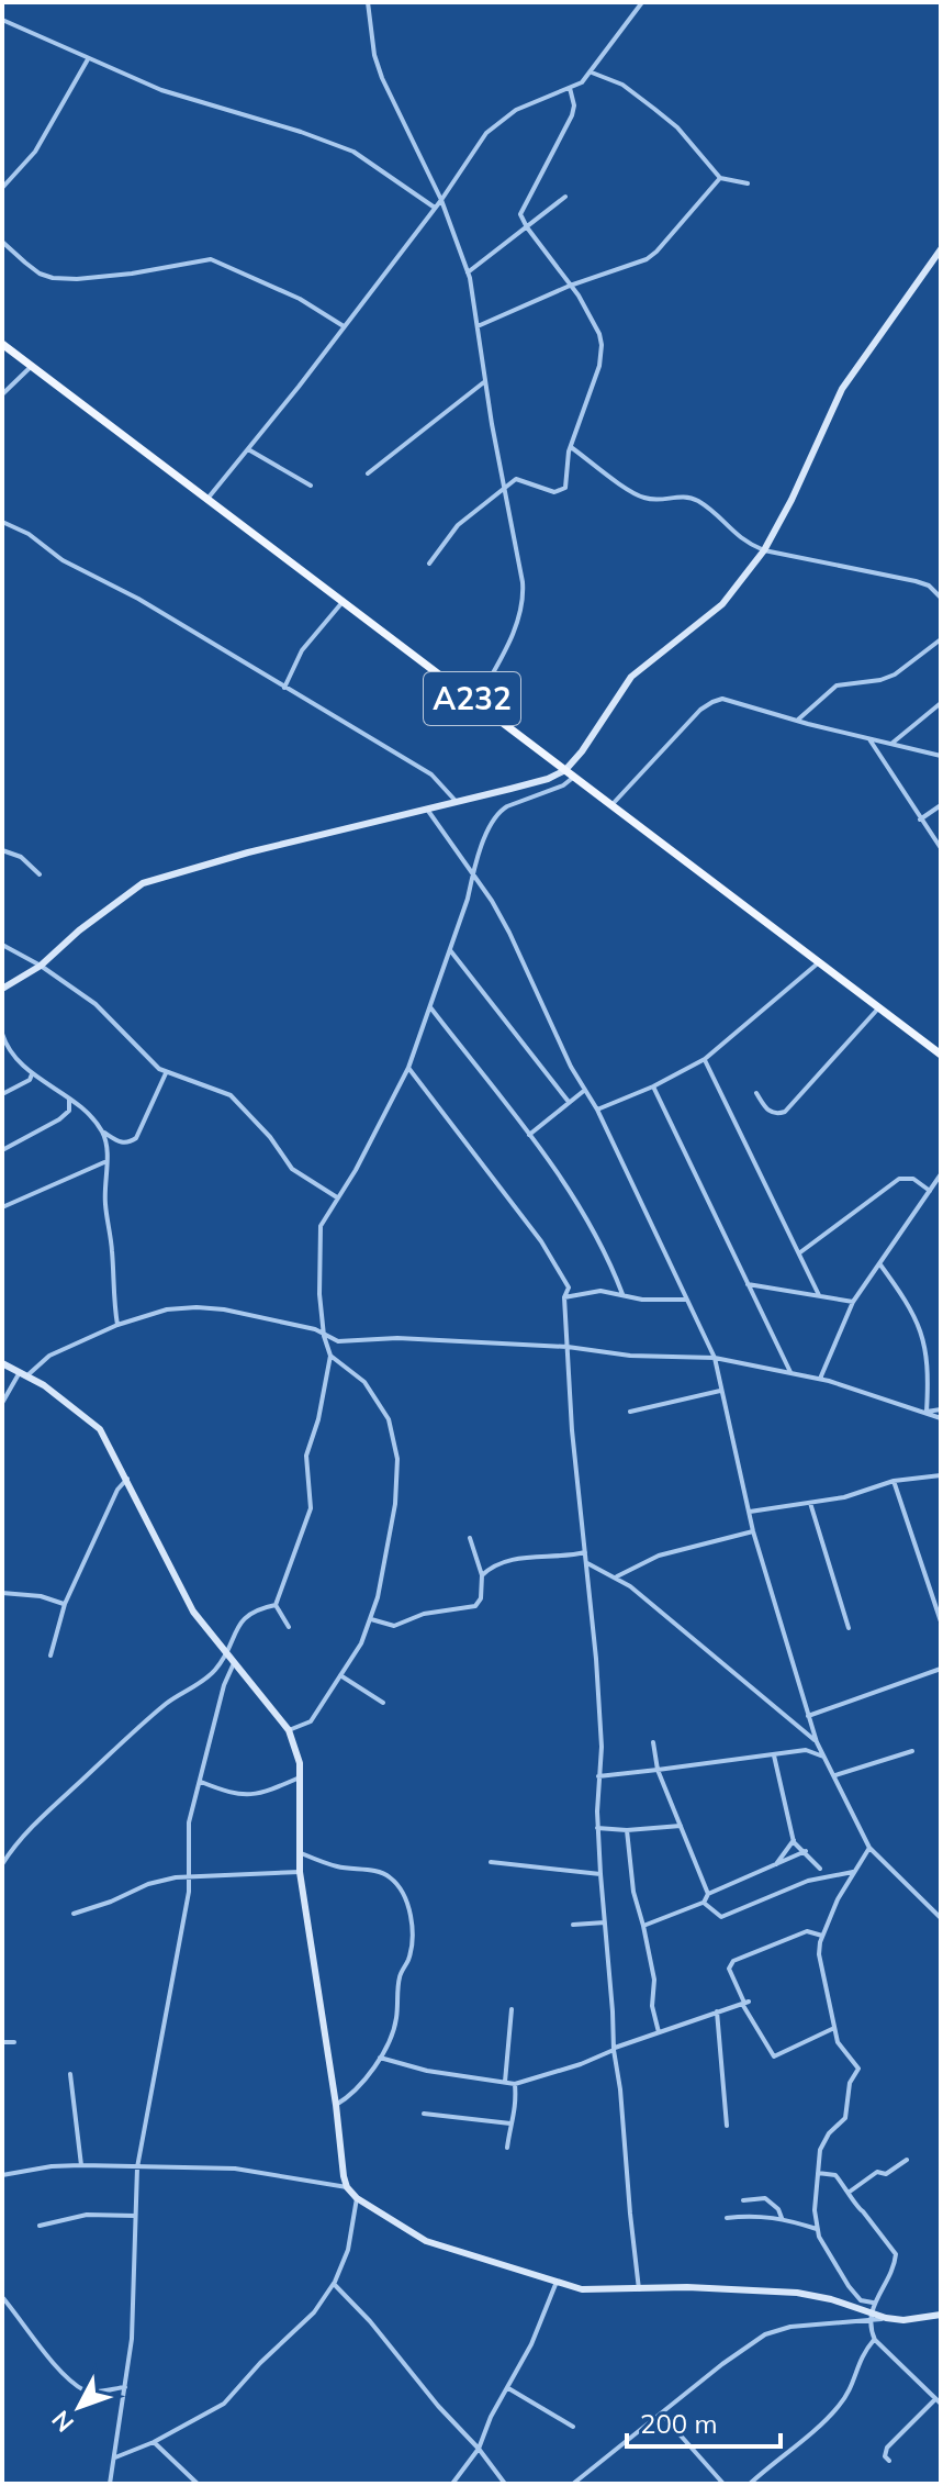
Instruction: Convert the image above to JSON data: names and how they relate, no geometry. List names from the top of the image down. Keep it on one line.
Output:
{"streets":{"main road":["A232"]},"scale_bar":"200 m","north":"bottom left"}
